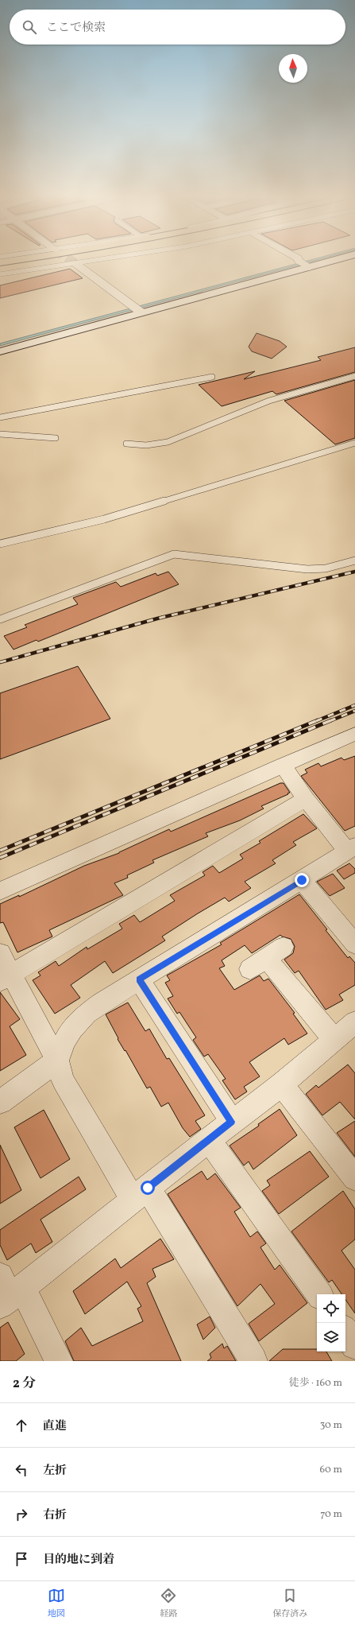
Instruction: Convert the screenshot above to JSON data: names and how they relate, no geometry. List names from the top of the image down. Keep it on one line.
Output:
{"north":"top","page":{"search":"ここで検索","heading":["2 分","徒歩 · 160 m"],"list":[["直進","30 m"],["左折","60 m"],["右折","70 m"],"目的地に到着"],"nav":["地図","経路","保存済み"]}}
